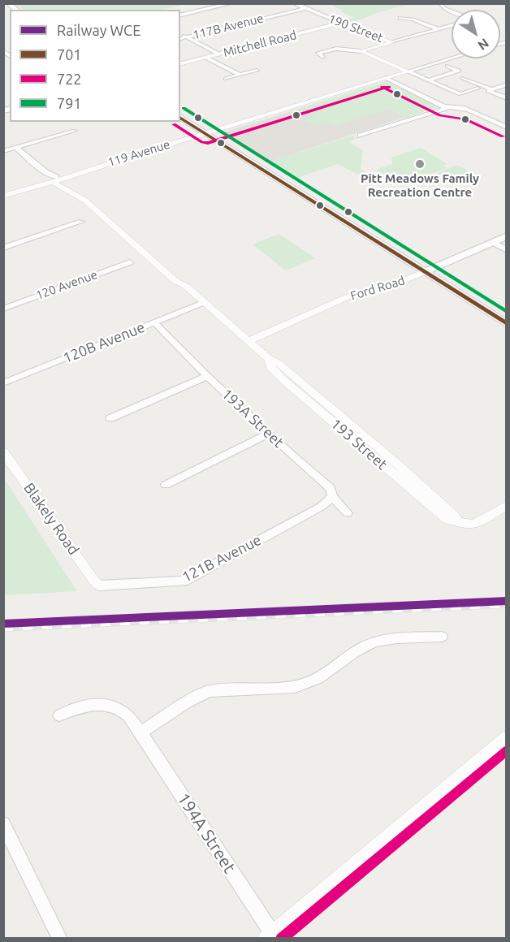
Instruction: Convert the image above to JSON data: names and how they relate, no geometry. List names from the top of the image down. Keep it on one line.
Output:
{"streets":{"main road":["Ford Road"],"street":["117B Avenue","190 Street","Mitchell Road","119 Avenue","120 Avenue","120B Avenue","193A Street","193 Street","Blakely Road","121B Avenue","194A Street"]},"crossings":[["117B Avenue","190 Street"],["190 Street","Mitchell Road"],["119 Avenue","193 Street"],["Ford Road","193 Street"],["120B Avenue","193A Street"],["120B Avenue","193 Street"],["193A Street","121B Avenue"],["Blakely Road","121B Avenue"]],"places":["Pitt Meadows Family Recreation Centre"],"lines":["transit line 722","transit line 791","transit line 701","rail line WCE"],"legend":["Railway WCE","701","722","791"],"north":"bottom right"}
